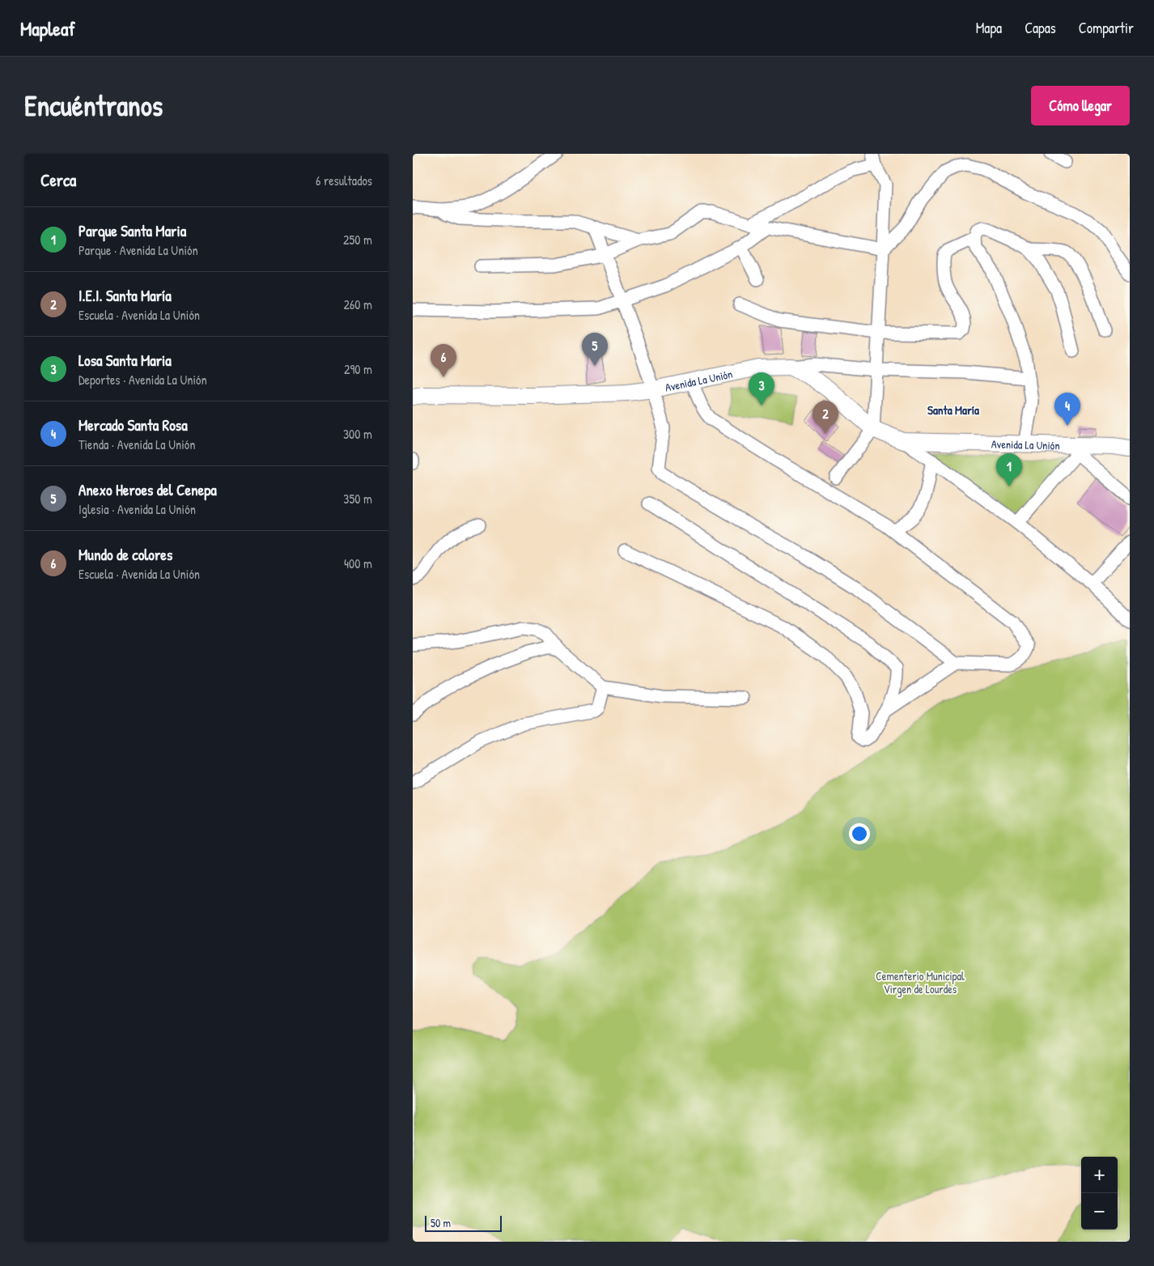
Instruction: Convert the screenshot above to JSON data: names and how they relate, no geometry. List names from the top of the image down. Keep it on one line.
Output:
{"streets":{"main road":["Avenida La Unión"]},"districts":["Santa María"],"parks":["Cementerio Municipal Virgen de Lourdes"],"scale_bar":"50 m","page":{"header":"Mapleaf","nav":["Mapa","Capas","Compartir"],"buttons":"Cómo llegar","title":"Encuéntranos","heading":["Cerca","6 resultados"],"list":[{"mark":"1","name":"Parque Santa Maria","note":"Parque · Avenida La Unión","value":"250 m"},{"mark":"2","name":"I.E.I. Santa María","note":"Escuela · Avenida La Unión","value":"260 m"},{"mark":"3","name":"Losa Santa Maria","note":"Deportes · Avenida La Unión","value":"290 m"},{"mark":"4","name":"Mercado Santa Rosa","note":"Tienda · Avenida La Unión","value":"300 m"},{"mark":"5","name":"Anexo Heroes del Cenepa","note":"Iglesia · Avenida La Unión","value":"350 m"},{"mark":"6","name":"Mundo de colores","note":"Escuela · Avenida La Unión","value":"400 m"}],"pins":["5","6","3","4","2","1"],"map_buttons":["+","−"],"scale":"50 m"}}
